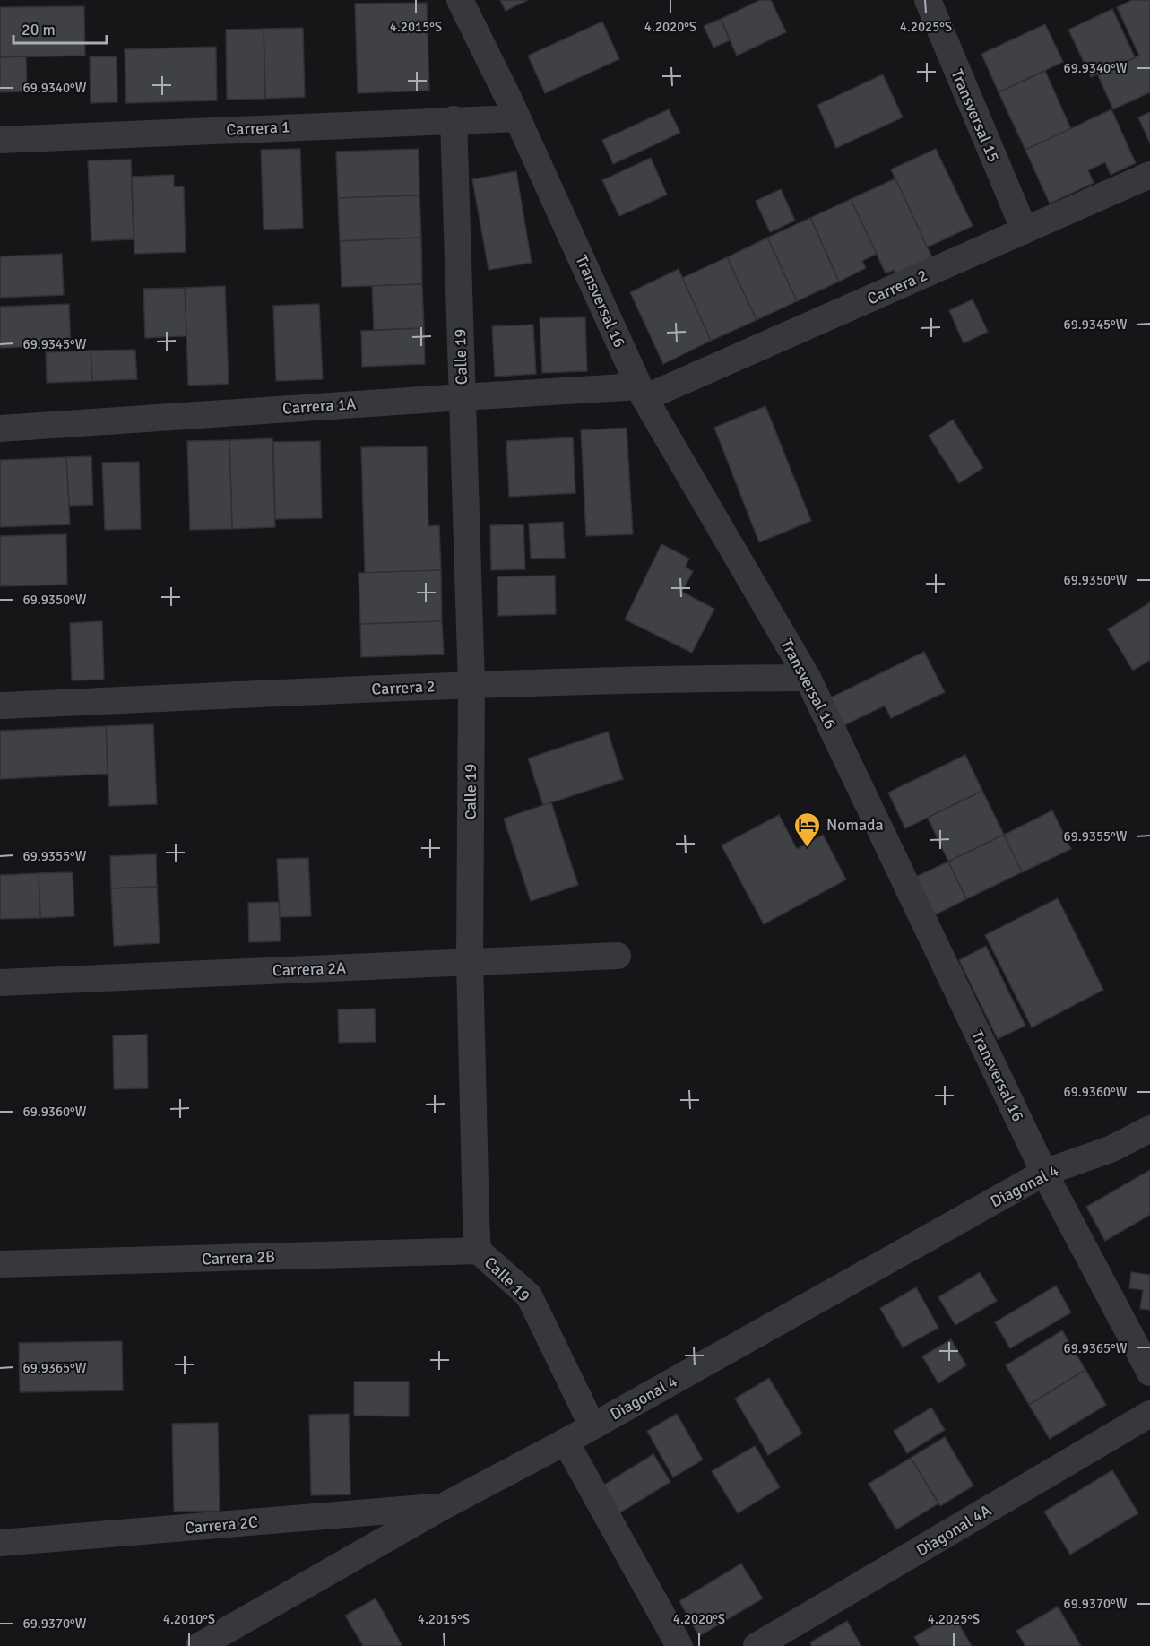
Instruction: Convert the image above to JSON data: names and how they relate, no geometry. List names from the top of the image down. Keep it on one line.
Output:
{"streets":{"street":["Transversal 15","Carrera 1","Carrera 2","Transversal 16","Calle 19","Carrera 1A","Carrera 2A","Diagonal 4","Carrera 2B","Carrera 2C","Diagonal 4A"]},"crossings":[["Transversal 15","Carrera 2"],["Carrera 1","Transversal 16"],["Carrera 1","Calle 19"],["Carrera 2","Transversal 16"],["Carrera 2","Calle 19"],["Carrera 2","Carrera 1A"],["Transversal 16","Carrera 1A"],["Transversal 16","Diagonal 4"],["Calle 19","Carrera 1A"],["Calle 19","Carrera 2A"],["Calle 19","Diagonal 4"],["Calle 19","Carrera 2B"],["Diagonal 4","Carrera 2C"]],"places":{"hotel":["Nomada"]},"scale_bar":"20 m","coordinates":["4.2015°S","4.2020°S","4.2025°S","69.9340°W","69.9345°W","69.9350°W","69.9355°W","69.9360°W","69.9365°W","69.9370°W","4.2010°S"]}
